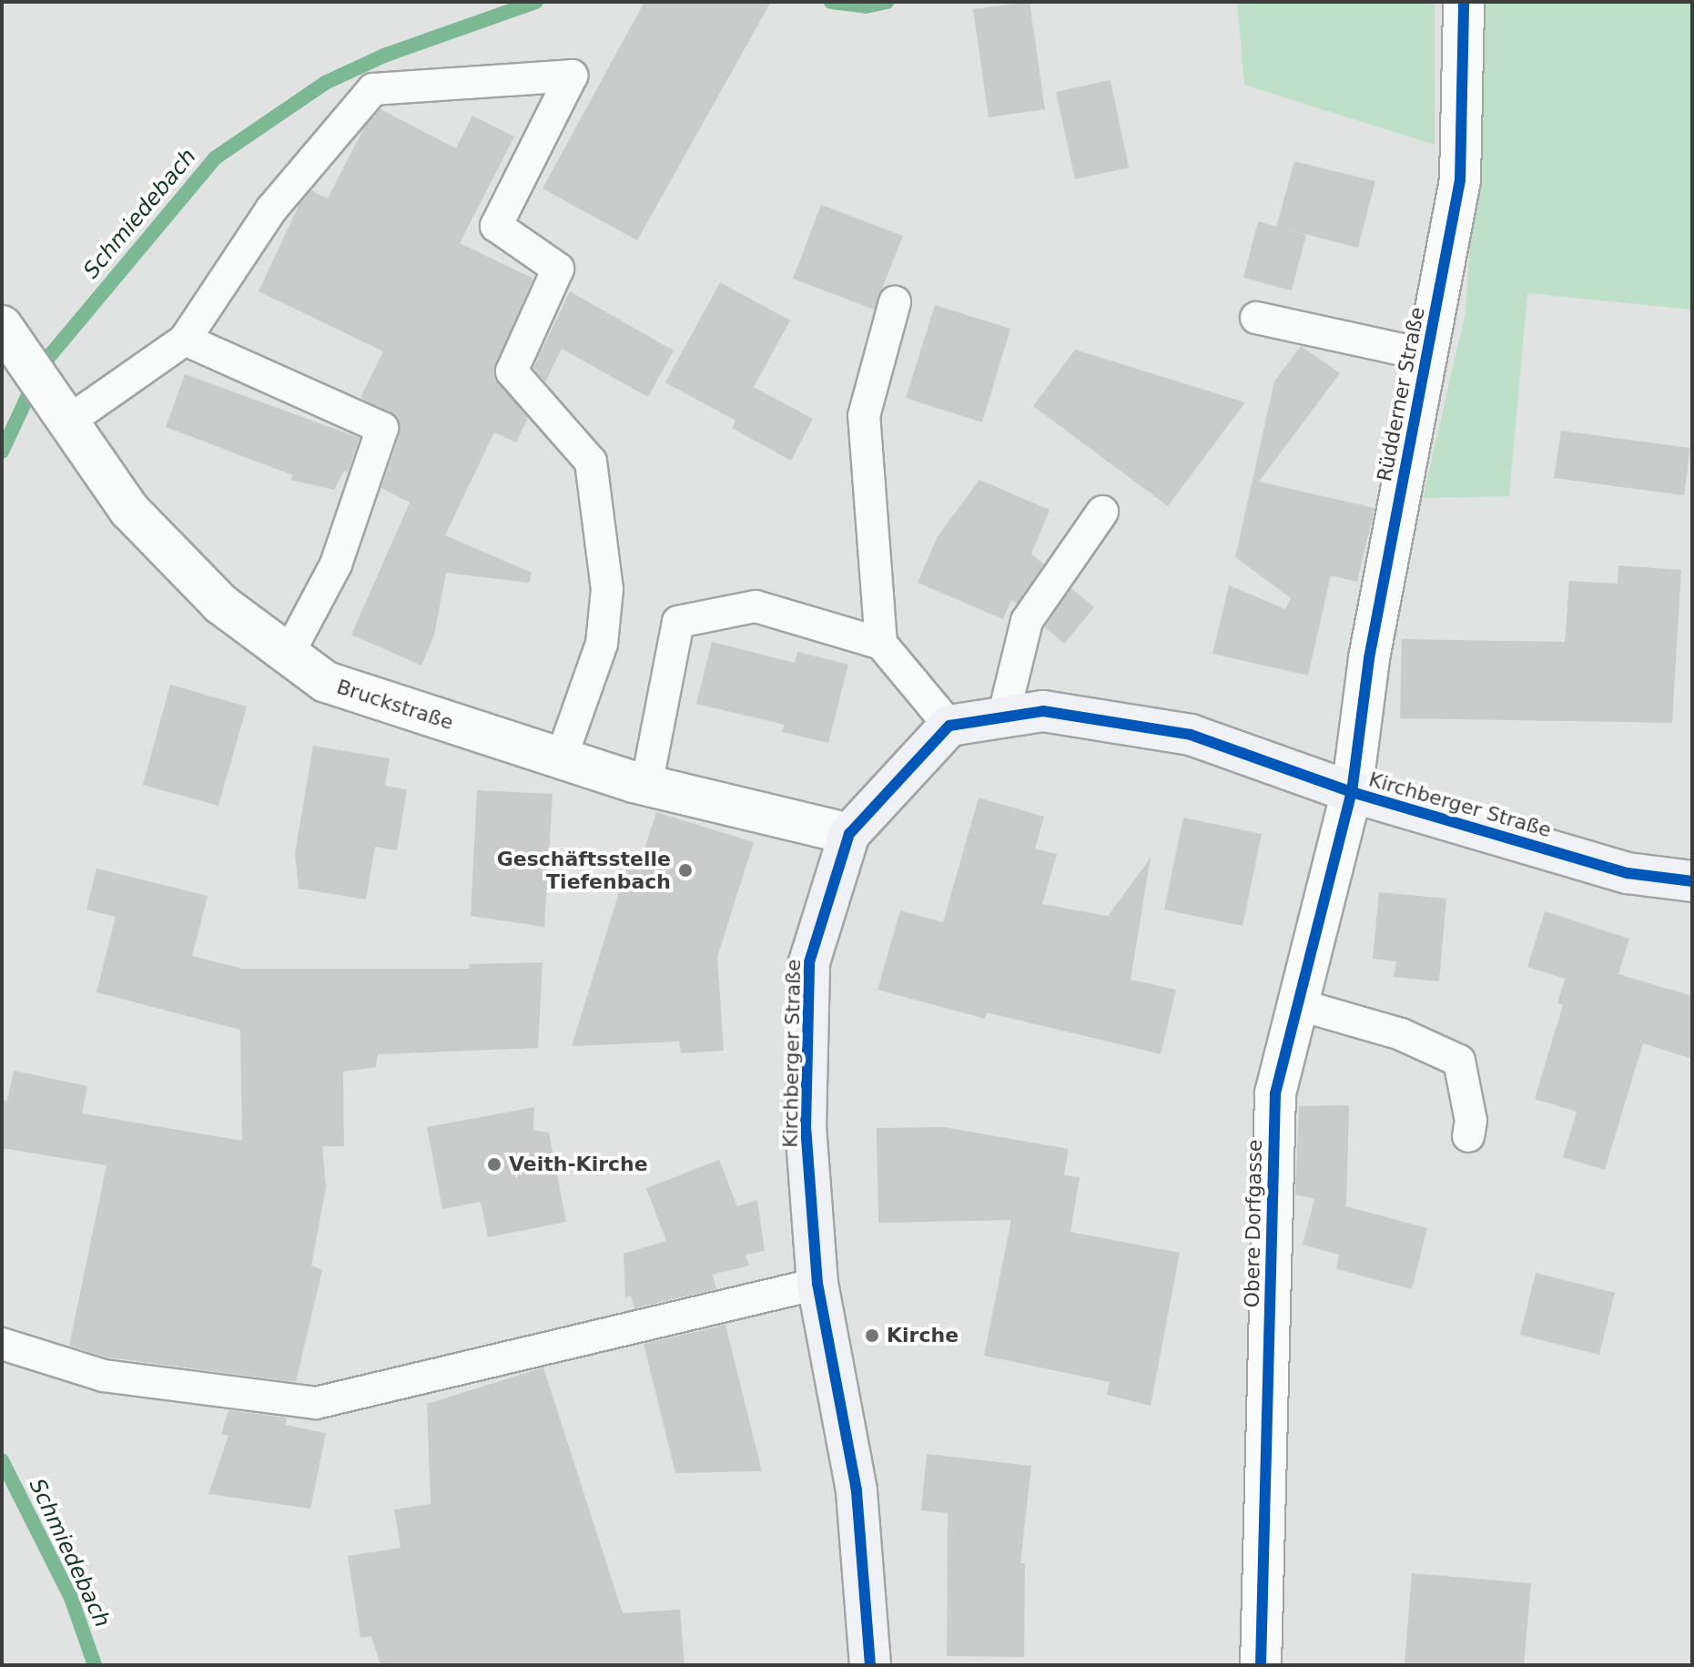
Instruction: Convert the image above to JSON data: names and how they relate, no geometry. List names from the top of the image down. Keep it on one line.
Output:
{"streets":{"main road":["Kirchberger Straße"],"street":["Rüdderner Straße","Bruckstraße","Obere Dorfgasse"]},"crossings":[["Rüdderner Straße","Kirchberger Straße"],["Rüdderner Straße","Obere Dorfgasse"],["Bruckstraße","Kirchberger Straße"],["Kirchberger Straße","Obere Dorfgasse"]],"water":["Schmiedebach"],"places":["Geschäftsstelle Tiefenbach","Veith-Kirche","Kirche"]}
